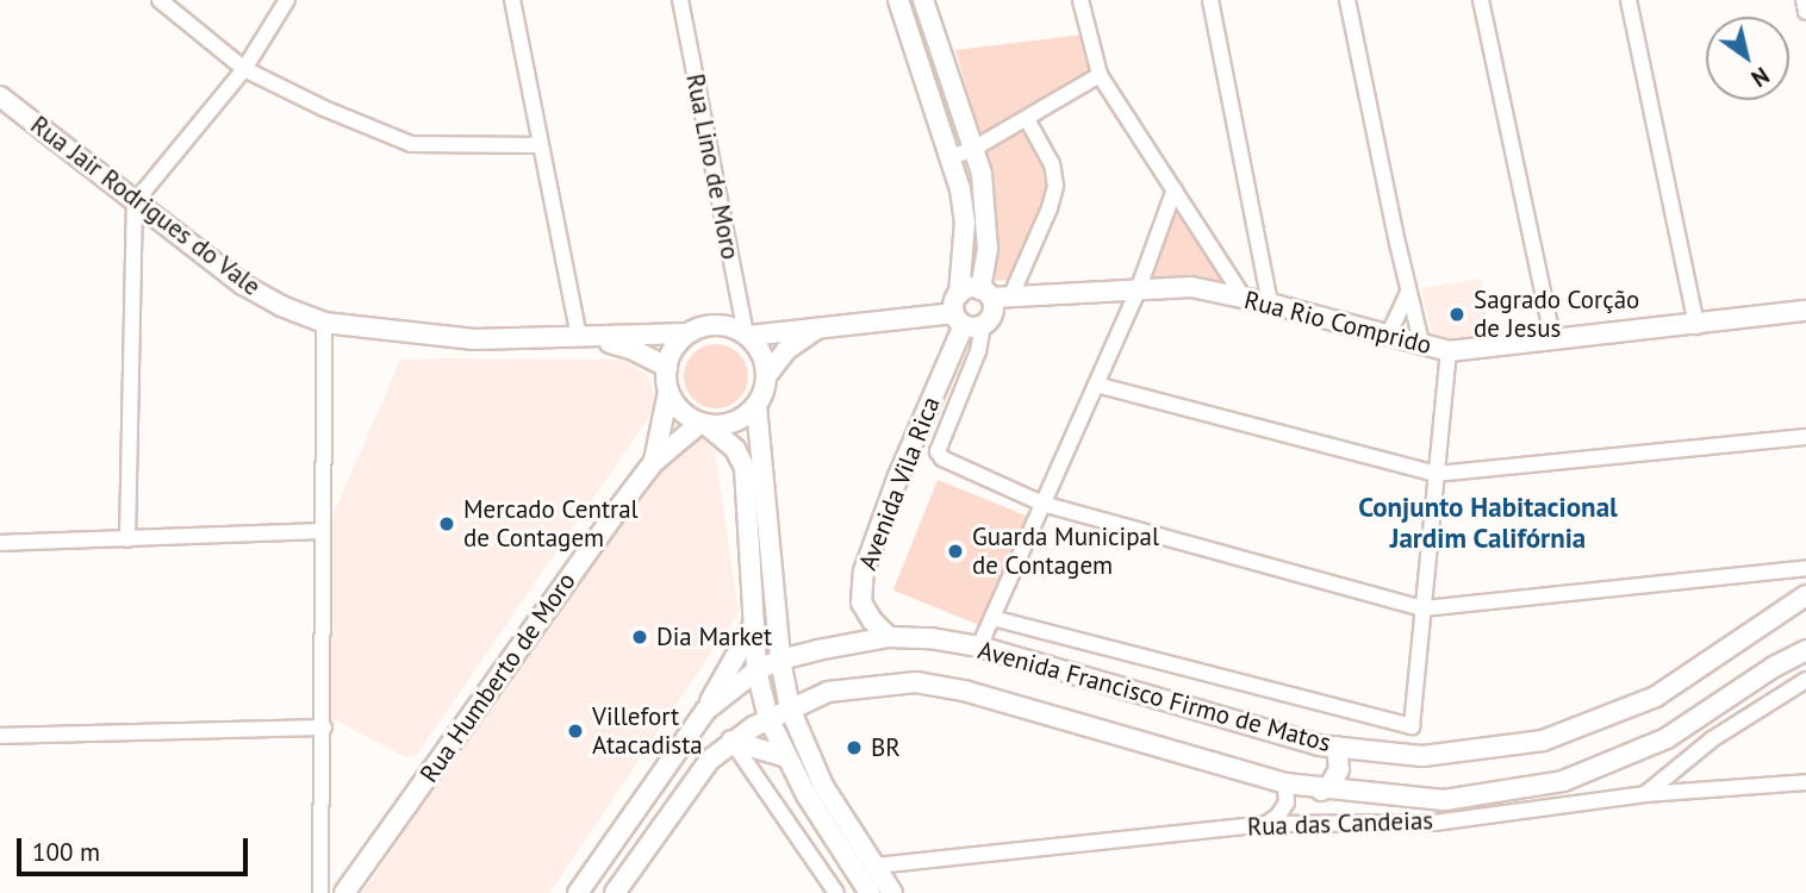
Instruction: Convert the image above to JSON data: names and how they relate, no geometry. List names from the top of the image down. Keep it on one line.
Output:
{"streets":{"street":["Rua Lino de Moro","Rua Jair Rodrigues do Vale","Rua Rio Comprido","Avenida Vila Rica","Rua Humberto de Moro","Avenida Francisco Firmo de Matos","Rua das Candeias"]},"crossings":[["Rua Lino de Moro","Rua Jair Rodrigues do Vale"],["Rua Lino de Moro","Rua Rio Comprido"],["Rua Lino de Moro","Rua Humberto de Moro"],["Rua Jair Rodrigues do Vale","Rua Rio Comprido"],["Rua Jair Rodrigues do Vale","Rua Humberto de Moro"],["Rua Rio Comprido","Avenida Vila Rica"],["Rua Rio Comprido","Rua Humberto de Moro"],["Avenida Vila Rica","Avenida Francisco Firmo de Matos"]],"districts":["Conjunto Habitacional Jardim Califórnia"],"places":["Sagrado Corção de Jesus","Mercado Central de Contagem","Guarda Municipal de Contagem","Dia Market","Villefort Atacadista","BR"],"scale_bar":"100 m","north":"bottom right"}
